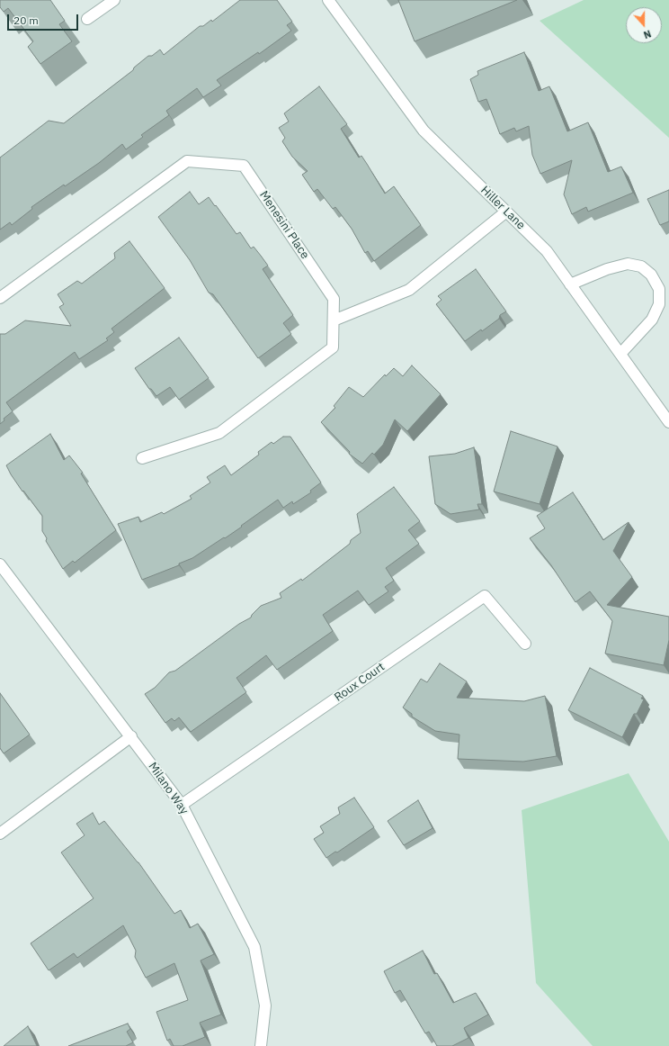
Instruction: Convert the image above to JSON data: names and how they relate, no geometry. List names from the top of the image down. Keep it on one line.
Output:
{"streets":{"street":["Hiller Lane","Menesini Place","Roux Court","Milano Way"]},"crossings":[["Roux Court","Milano Way"]],"scale_bar":"20 m","north":"bottom"}
